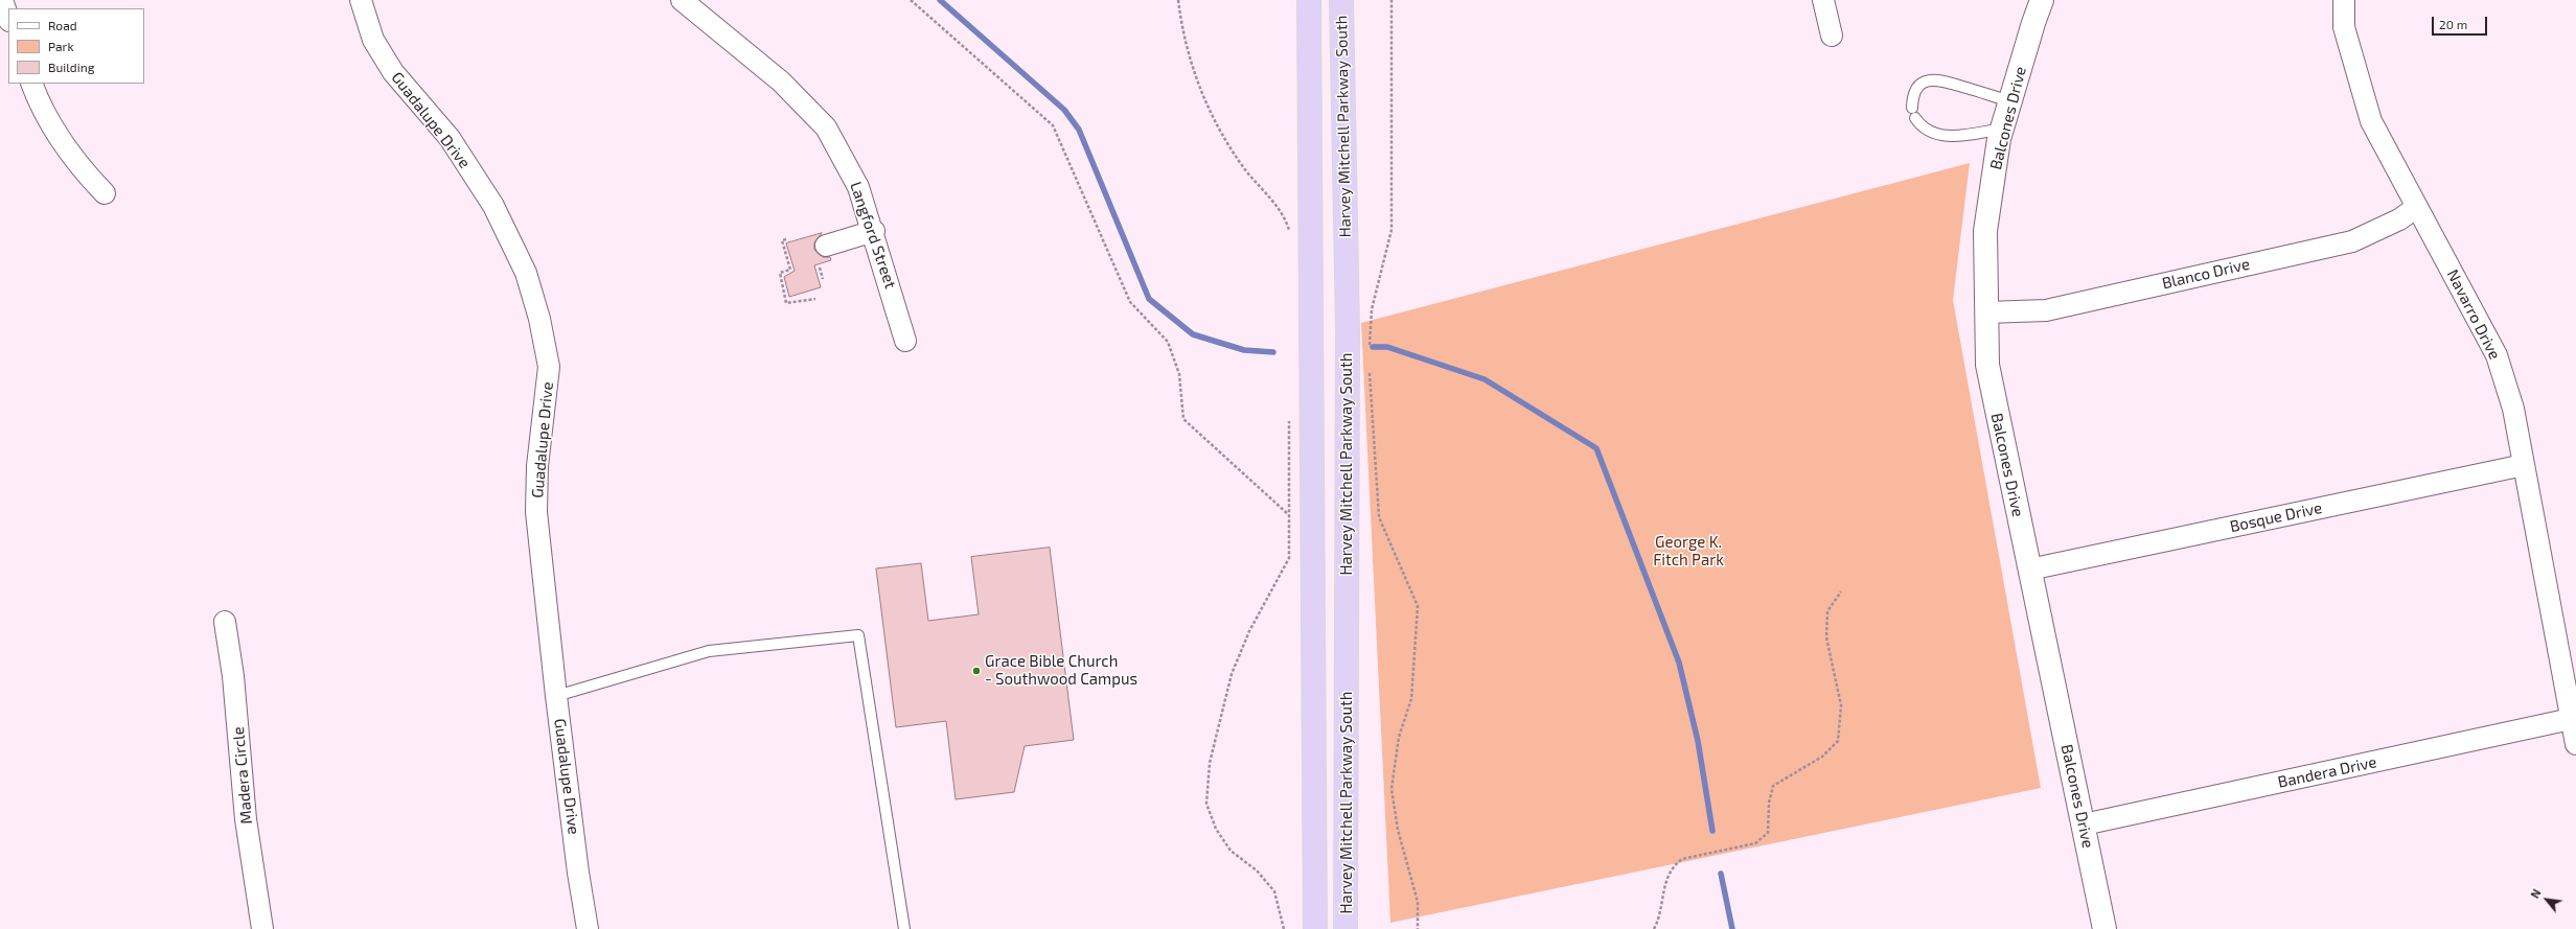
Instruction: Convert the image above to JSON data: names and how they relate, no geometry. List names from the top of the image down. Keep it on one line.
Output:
{"streets":{"highway":["Harvey Mitchell Parkway South"],"street":["Balcones Drive","Guadalupe Drive","Langford Street","Blanco Drive","Navarro Drive","Bosque Drive","Bandera Drive","Madera Circle"]},"crossings":[["Balcones Drive","Blanco Drive"],["Balcones Drive","Bosque Drive"],["Balcones Drive","Bandera Drive"],["Blanco Drive","Navarro Drive"],["Navarro Drive","Bosque Drive"],["Navarro Drive","Bandera Drive"]],"parks":["George K. Fitch Park"],"places":["Grace Bible Church - Southwood Campus"],"legend":["Road","Park","Building"],"scale_bar":"20 m","north":"top left"}
